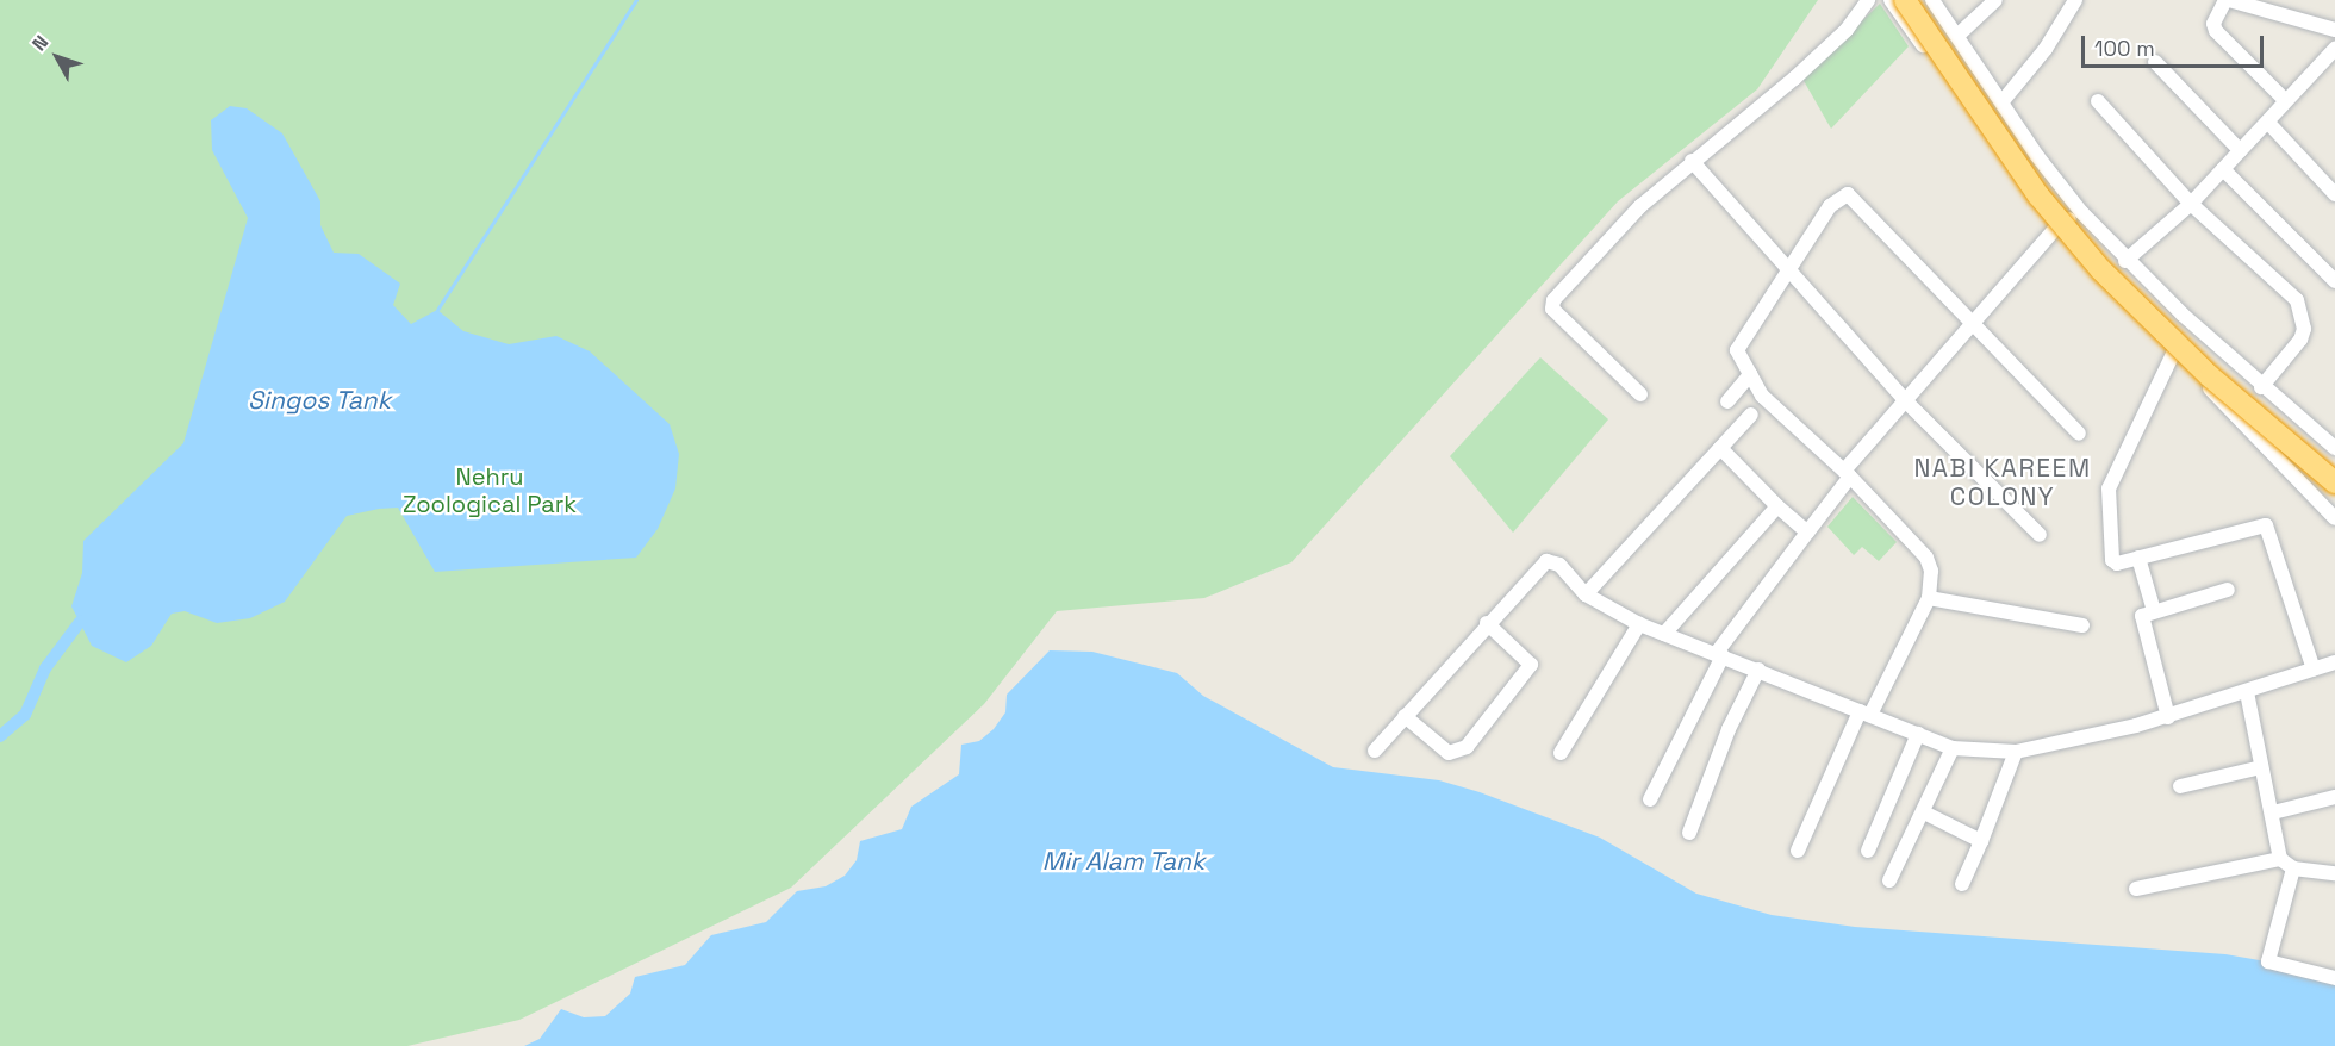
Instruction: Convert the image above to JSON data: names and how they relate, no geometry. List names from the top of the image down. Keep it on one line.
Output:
{"districts":["NABI KAREEM COLONY"],"water":["Singos Tank","Mir Alam Tank"],"parks":["Nehru Zoological Park"],"scale_bar":"100 m","north":"top left"}
